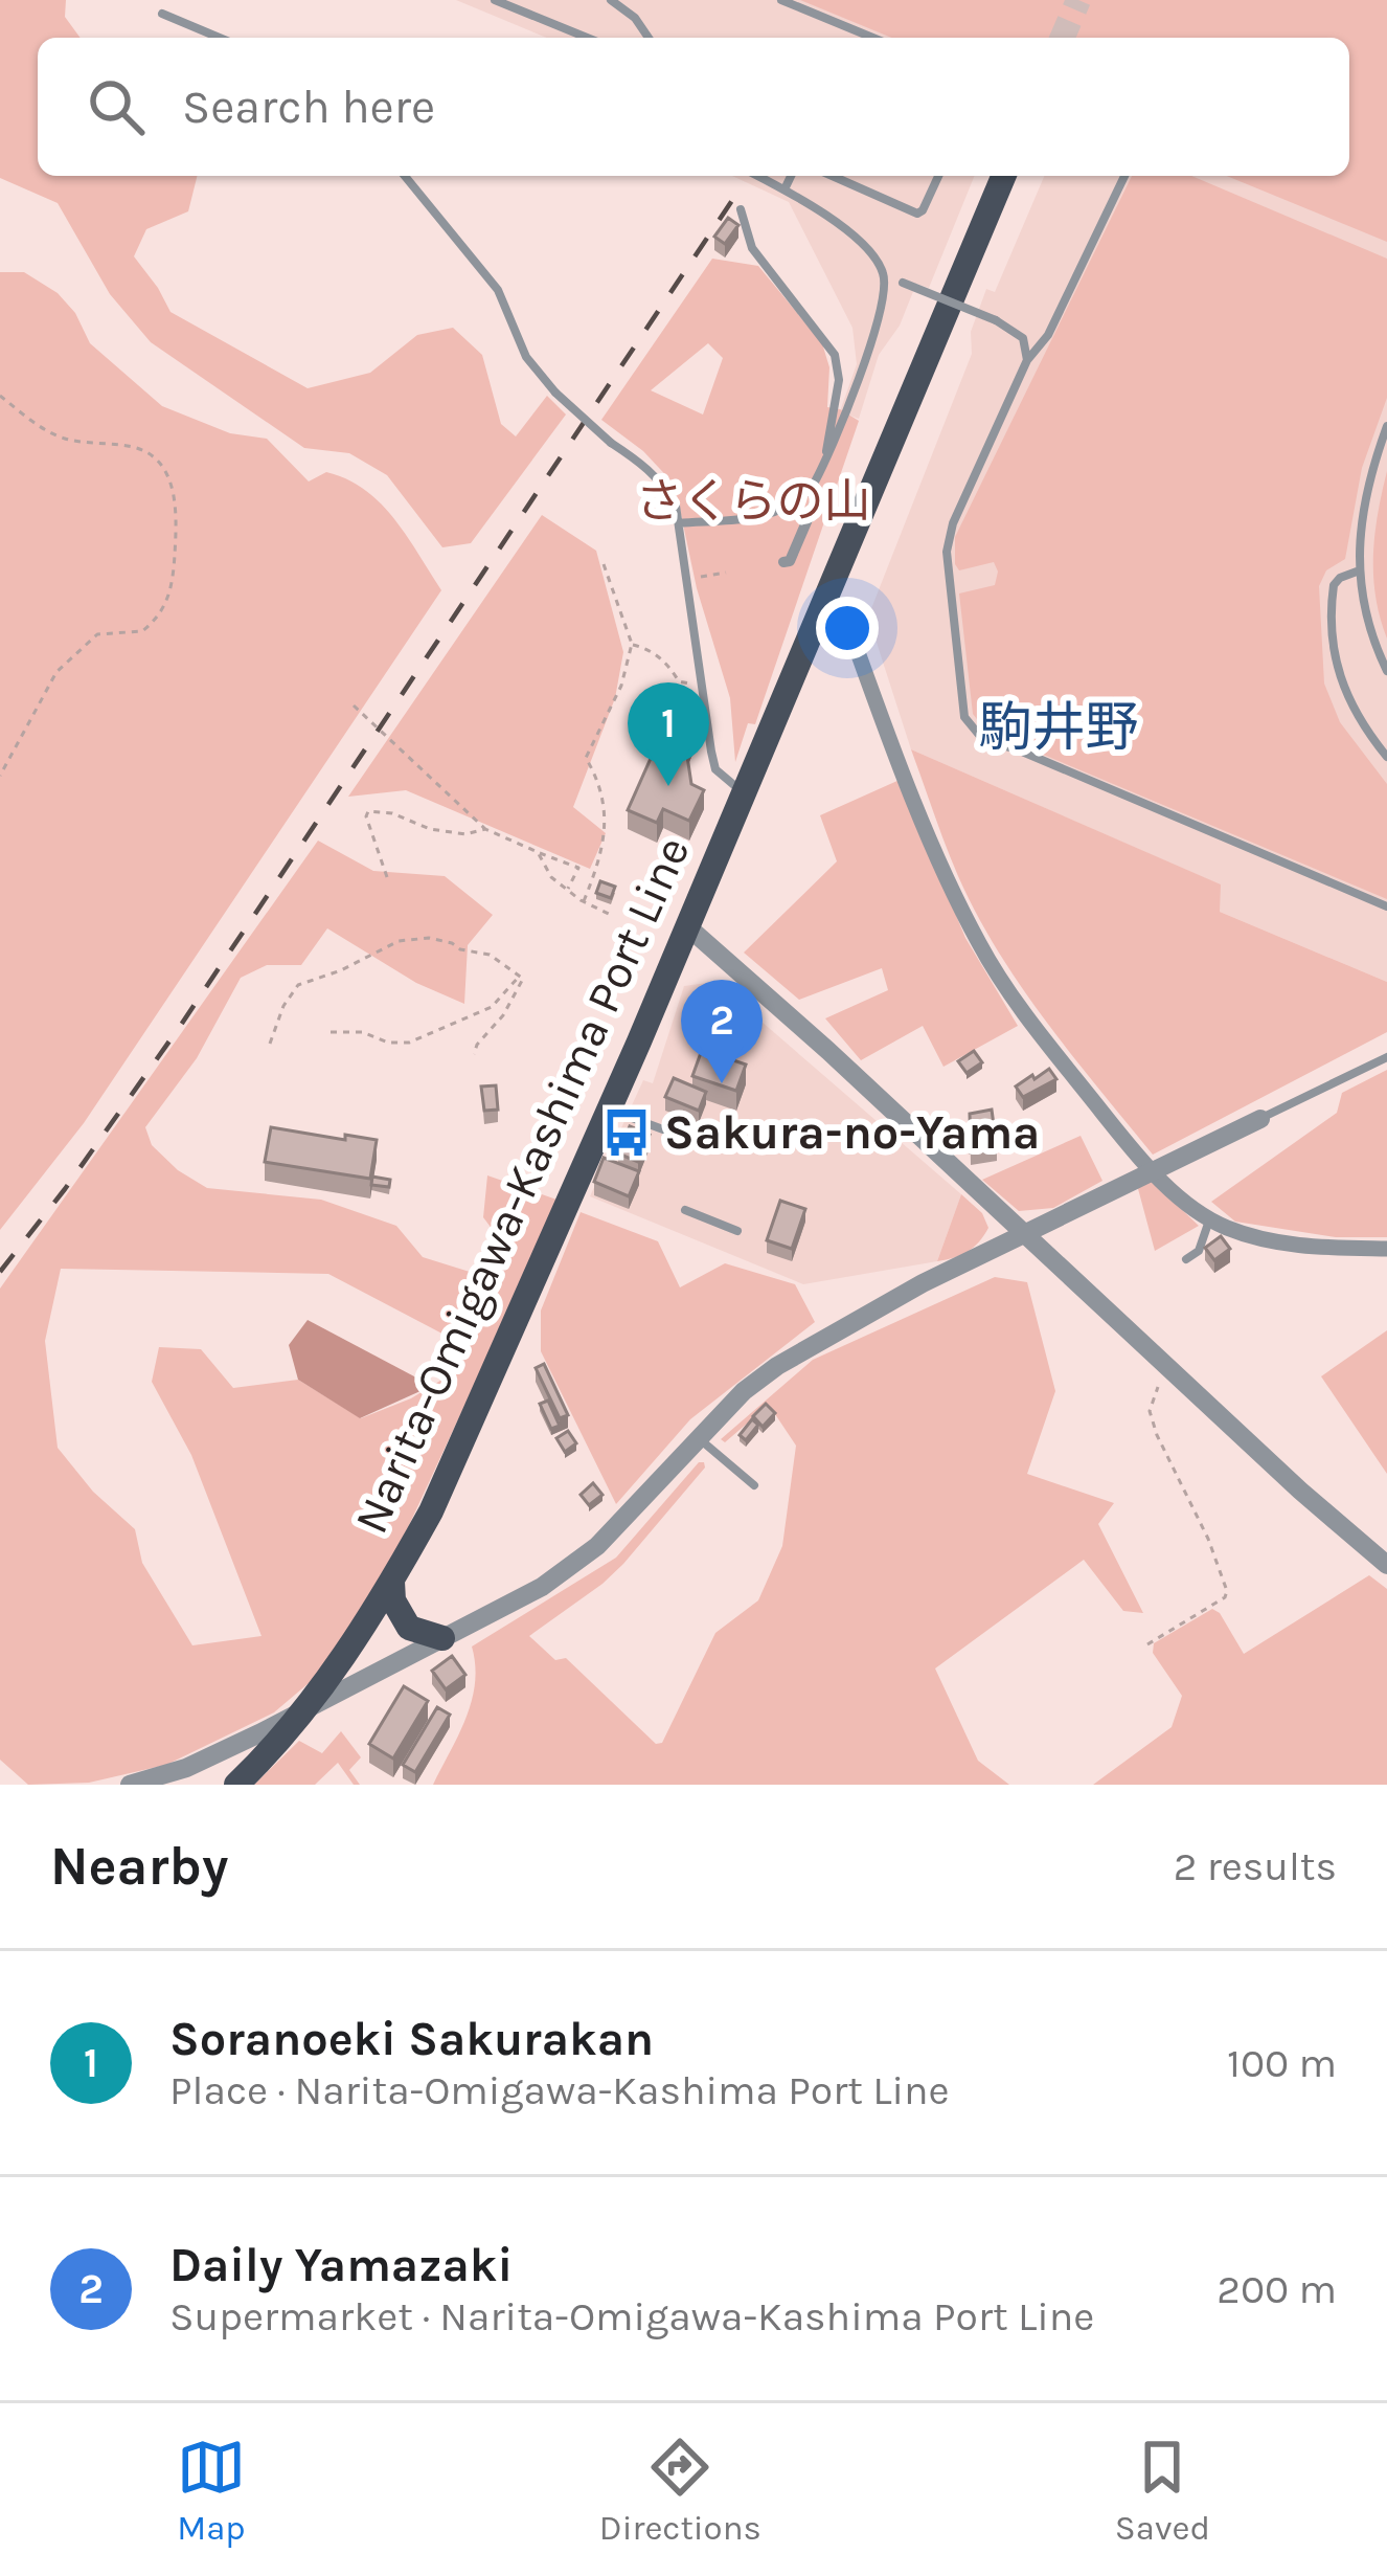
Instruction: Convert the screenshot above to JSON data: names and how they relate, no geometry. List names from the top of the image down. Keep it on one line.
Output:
{"streets":{"main road":["Narita-Omigawa-Kashima Port Line"]},"districts":["駒井野"],"parks":["さくらの山"],"places":{"bus stop":["Sakura-no-Yama"]},"page":{"search":"Search here","pins":["1","2"],"heading":["Nearby","2 results"],"list":[{"mark":"1","name":"Soranoeki Sakurakan","note":"Place · Narita-Omigawa-Kashima Port Line","value":"100 m"},{"mark":"2","name":"Daily Yamazaki","note":"Supermarket · Narita-Omigawa-Kashima Port Line","value":"200 m"}],"nav":["Map","Directions","Saved"]}}
